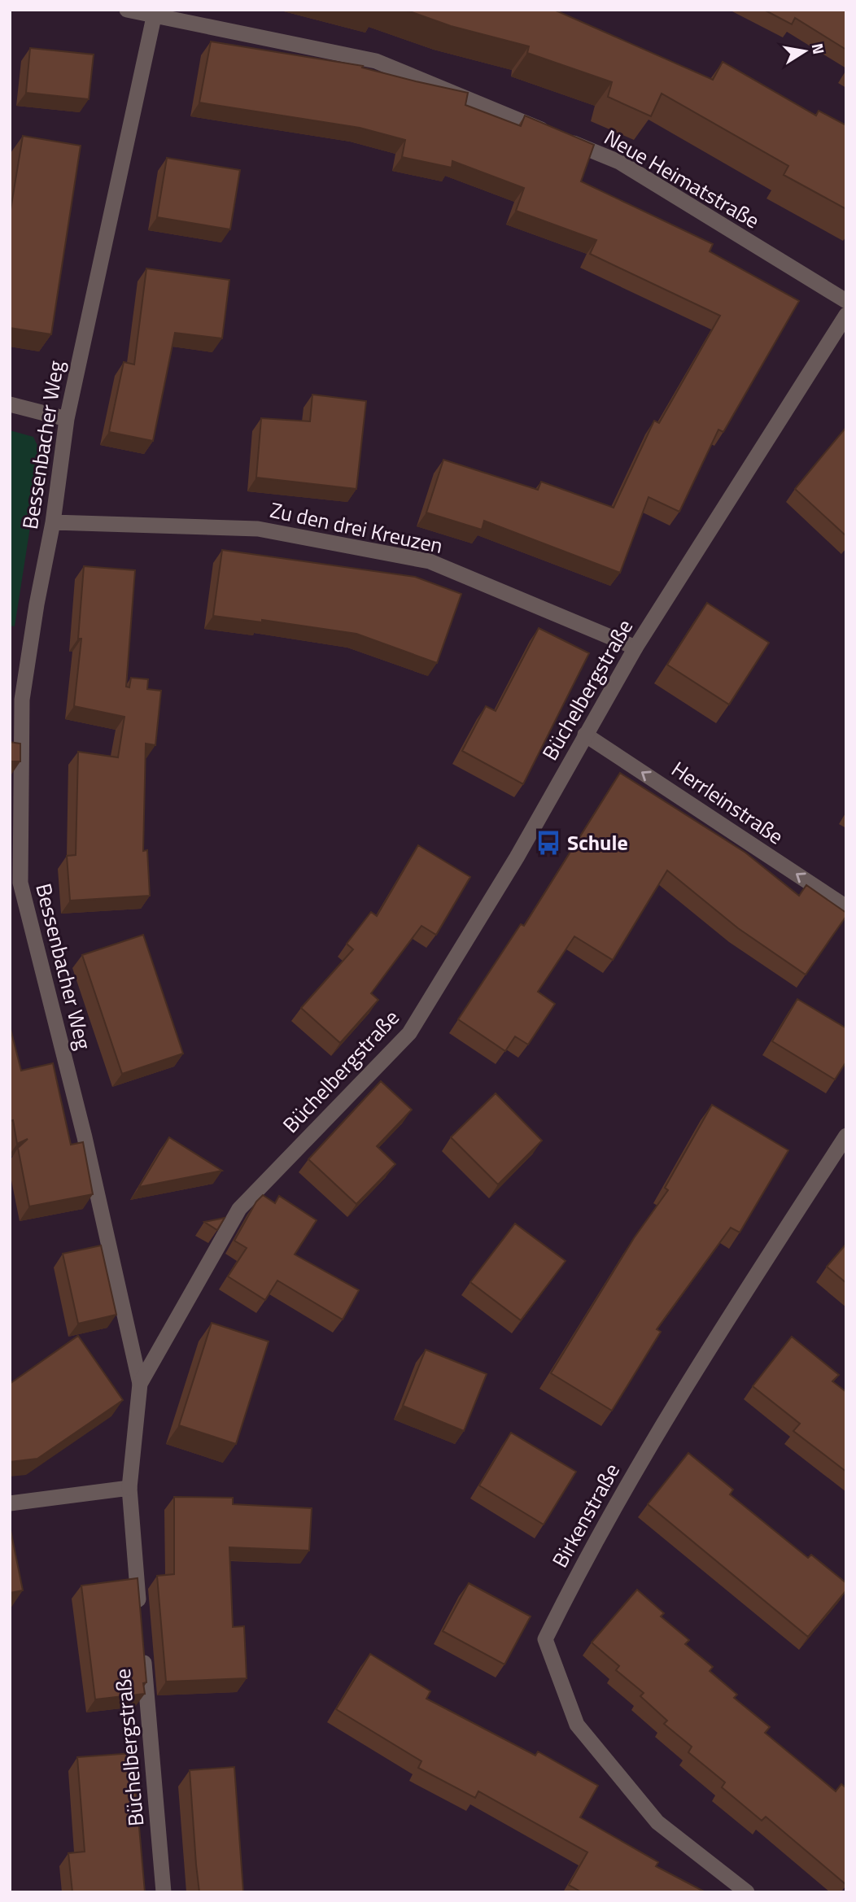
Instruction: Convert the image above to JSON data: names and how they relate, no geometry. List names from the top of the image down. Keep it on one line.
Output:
{"streets":{"street":["Neue Heimatstraße","Bessenbacher Weg","Zu den drei Kreuzen","Büchelbergstraße","Herrleinstraße","Birkenstraße"]},"crossings":[["Neue Heimatstraße","Bessenbacher Weg"],["Bessenbacher Weg","Zu den drei Kreuzen"],["Bessenbacher Weg","Büchelbergstraße"],["Zu den drei Kreuzen","Büchelbergstraße"],["Büchelbergstraße","Herrleinstraße"]],"one_way":["Herrleinstraße"],"places":{"bus stop":["Schule"]},"north":"right"}
